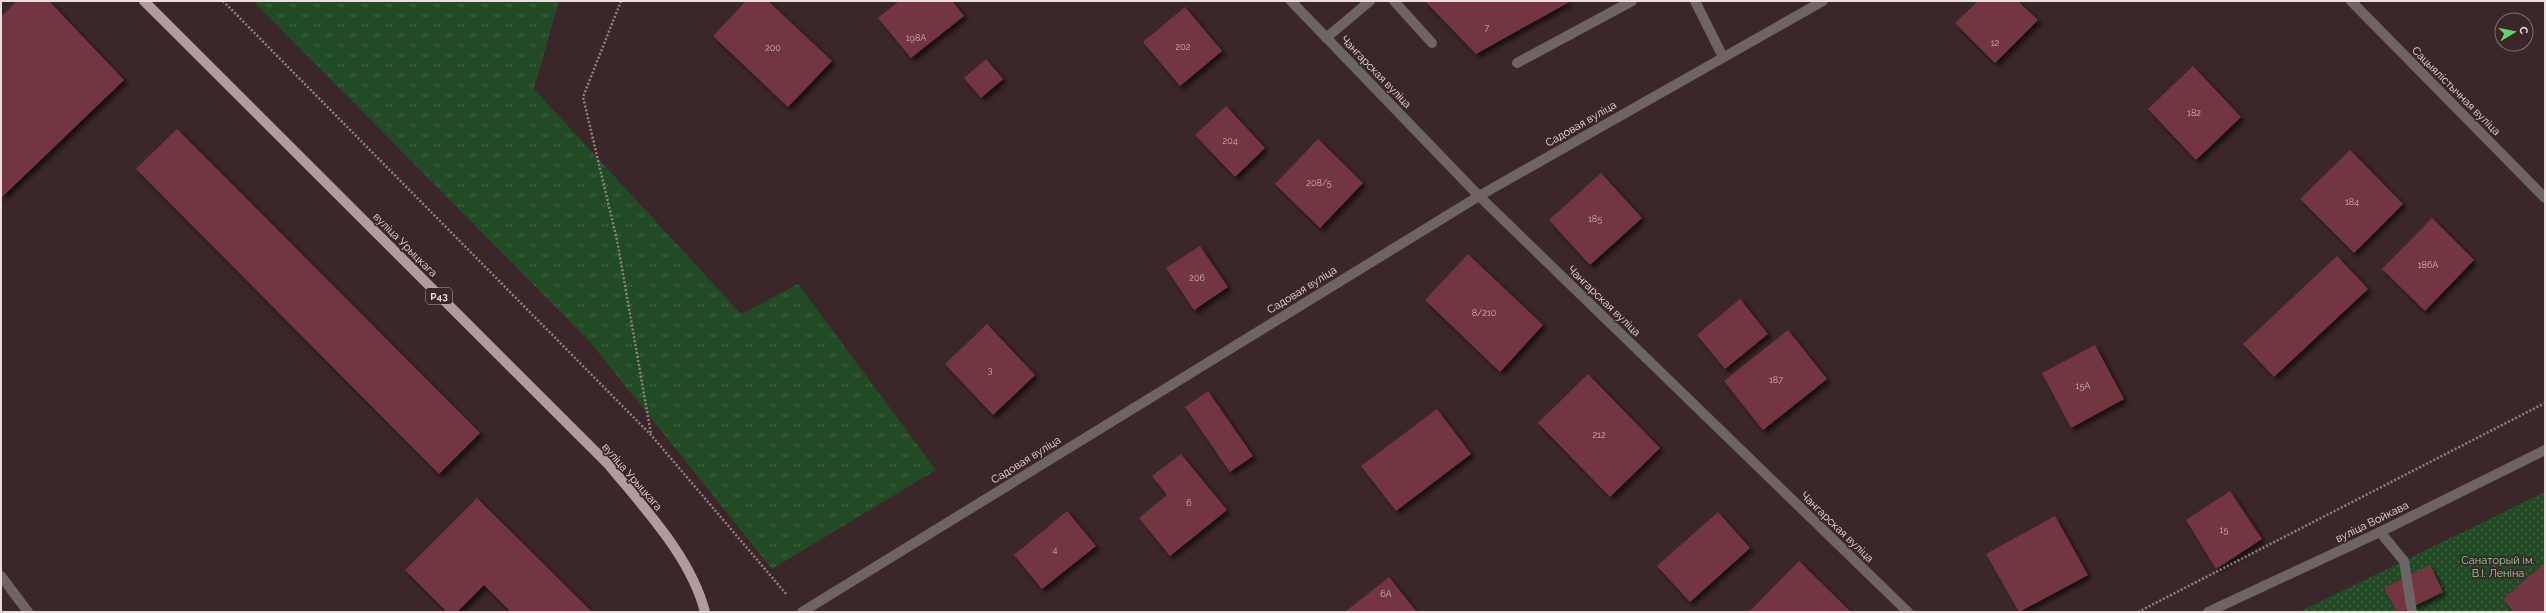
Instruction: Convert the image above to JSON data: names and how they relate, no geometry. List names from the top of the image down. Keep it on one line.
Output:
{"streets":{"main road":["вуліца Урыцкага","Р43"],"street":["Чангарская вуліца","Сацыялістычная вуліца","Садовая вуліца","вуліца Войкава"]},"crossings":[["Чангарская вуліца","Садовая вуліца"]],"parks":["Санаторый ім. В.І. Леніна"],"house_numbers":["7","198А","12","202","200","182","204","208/5","184","185","186А","206","8/210","3","187","15А","212","6","15","4","6А"],"north":"right"}
